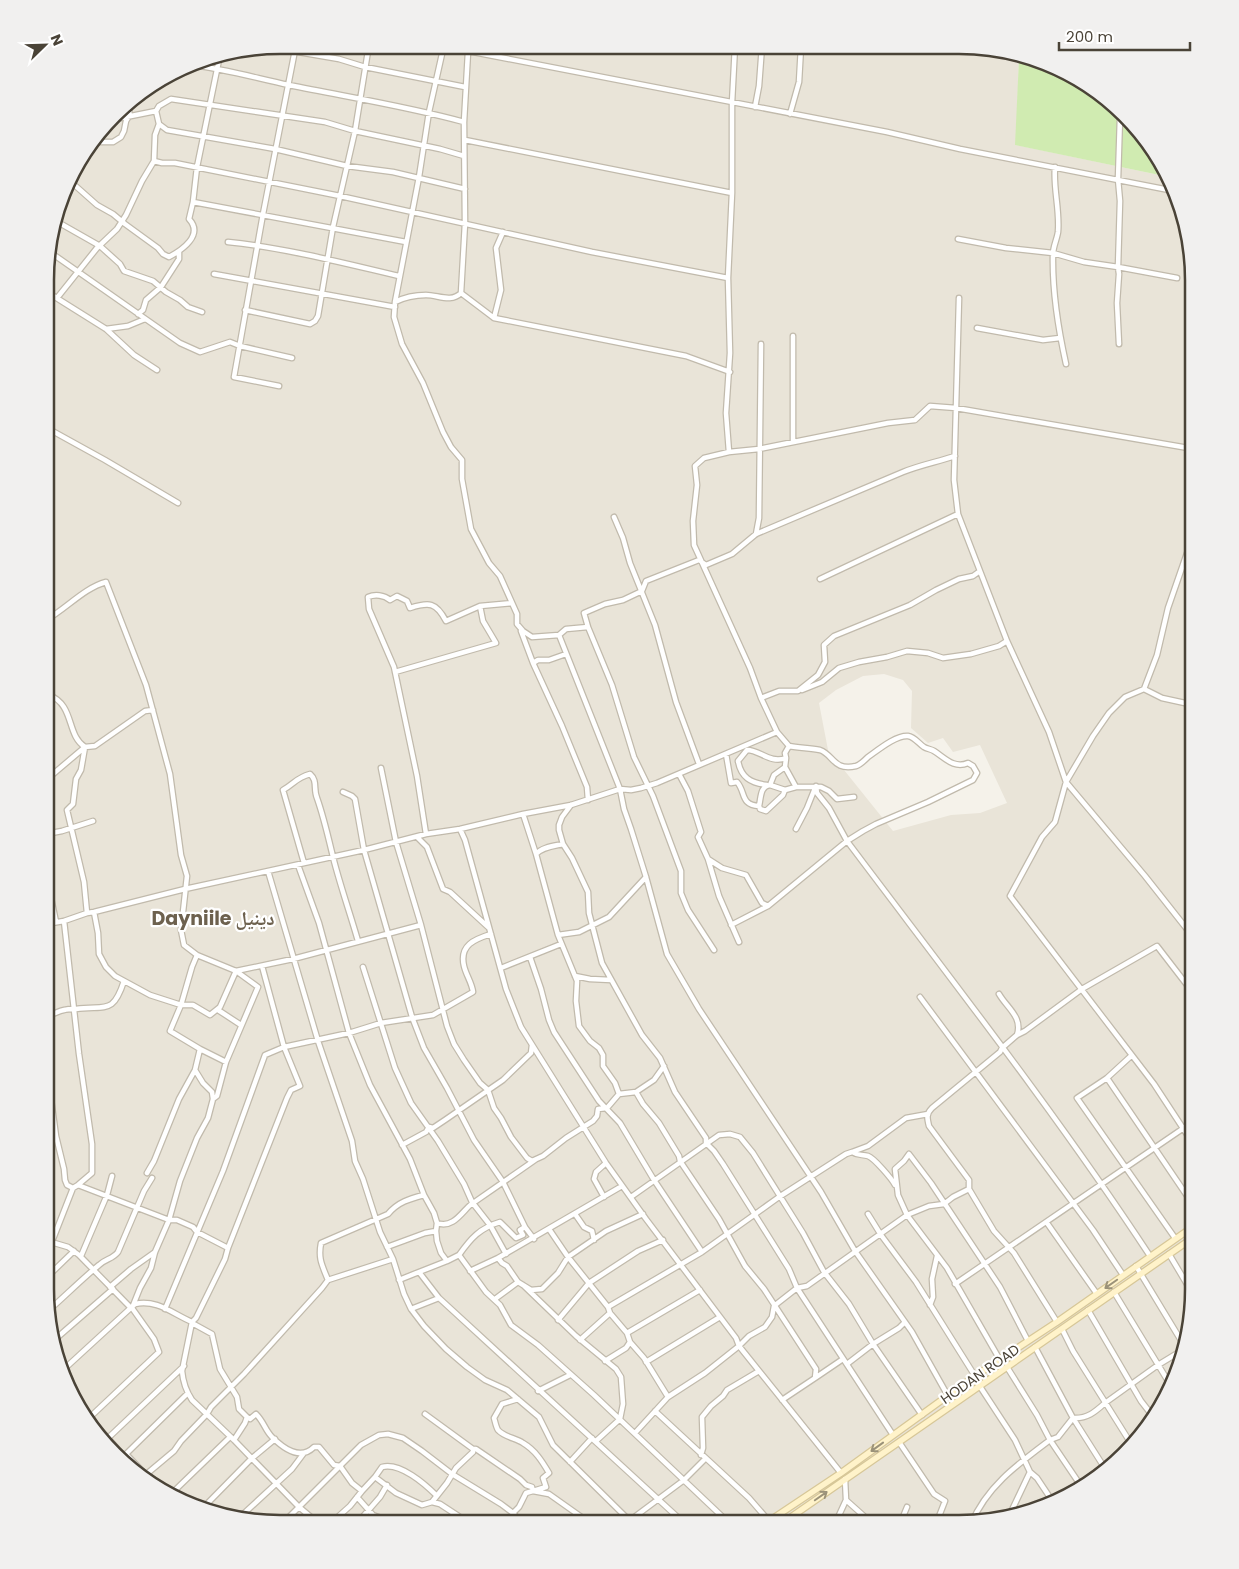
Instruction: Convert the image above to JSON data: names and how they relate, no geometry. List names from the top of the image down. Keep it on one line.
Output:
{"streets":{"main road":["HODAN ROAD"]},"districts":["Dayniile دينيل"],"scale_bar":"200 m","north":"top right"}
